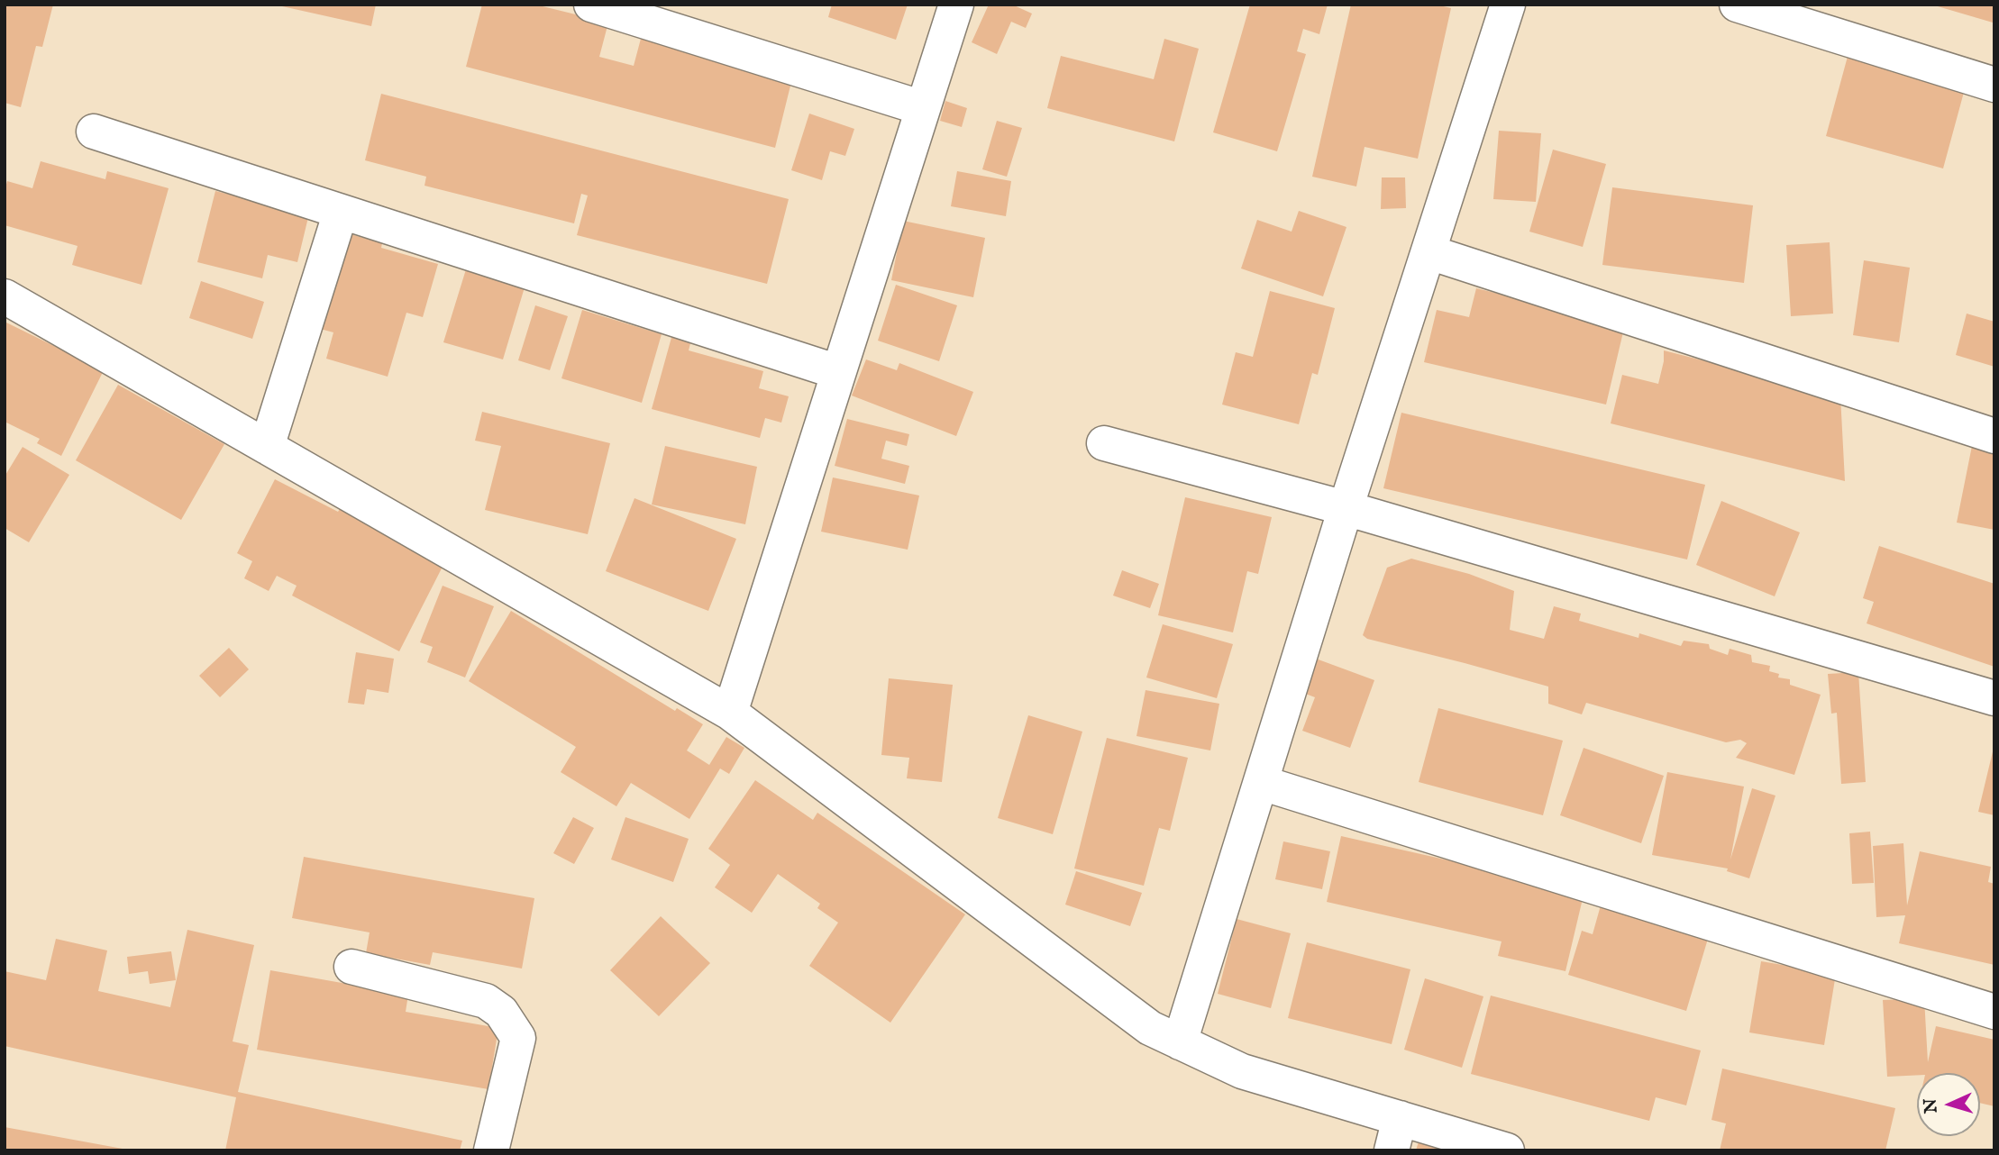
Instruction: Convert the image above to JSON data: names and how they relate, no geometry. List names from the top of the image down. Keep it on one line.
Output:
{"north":"left"}
